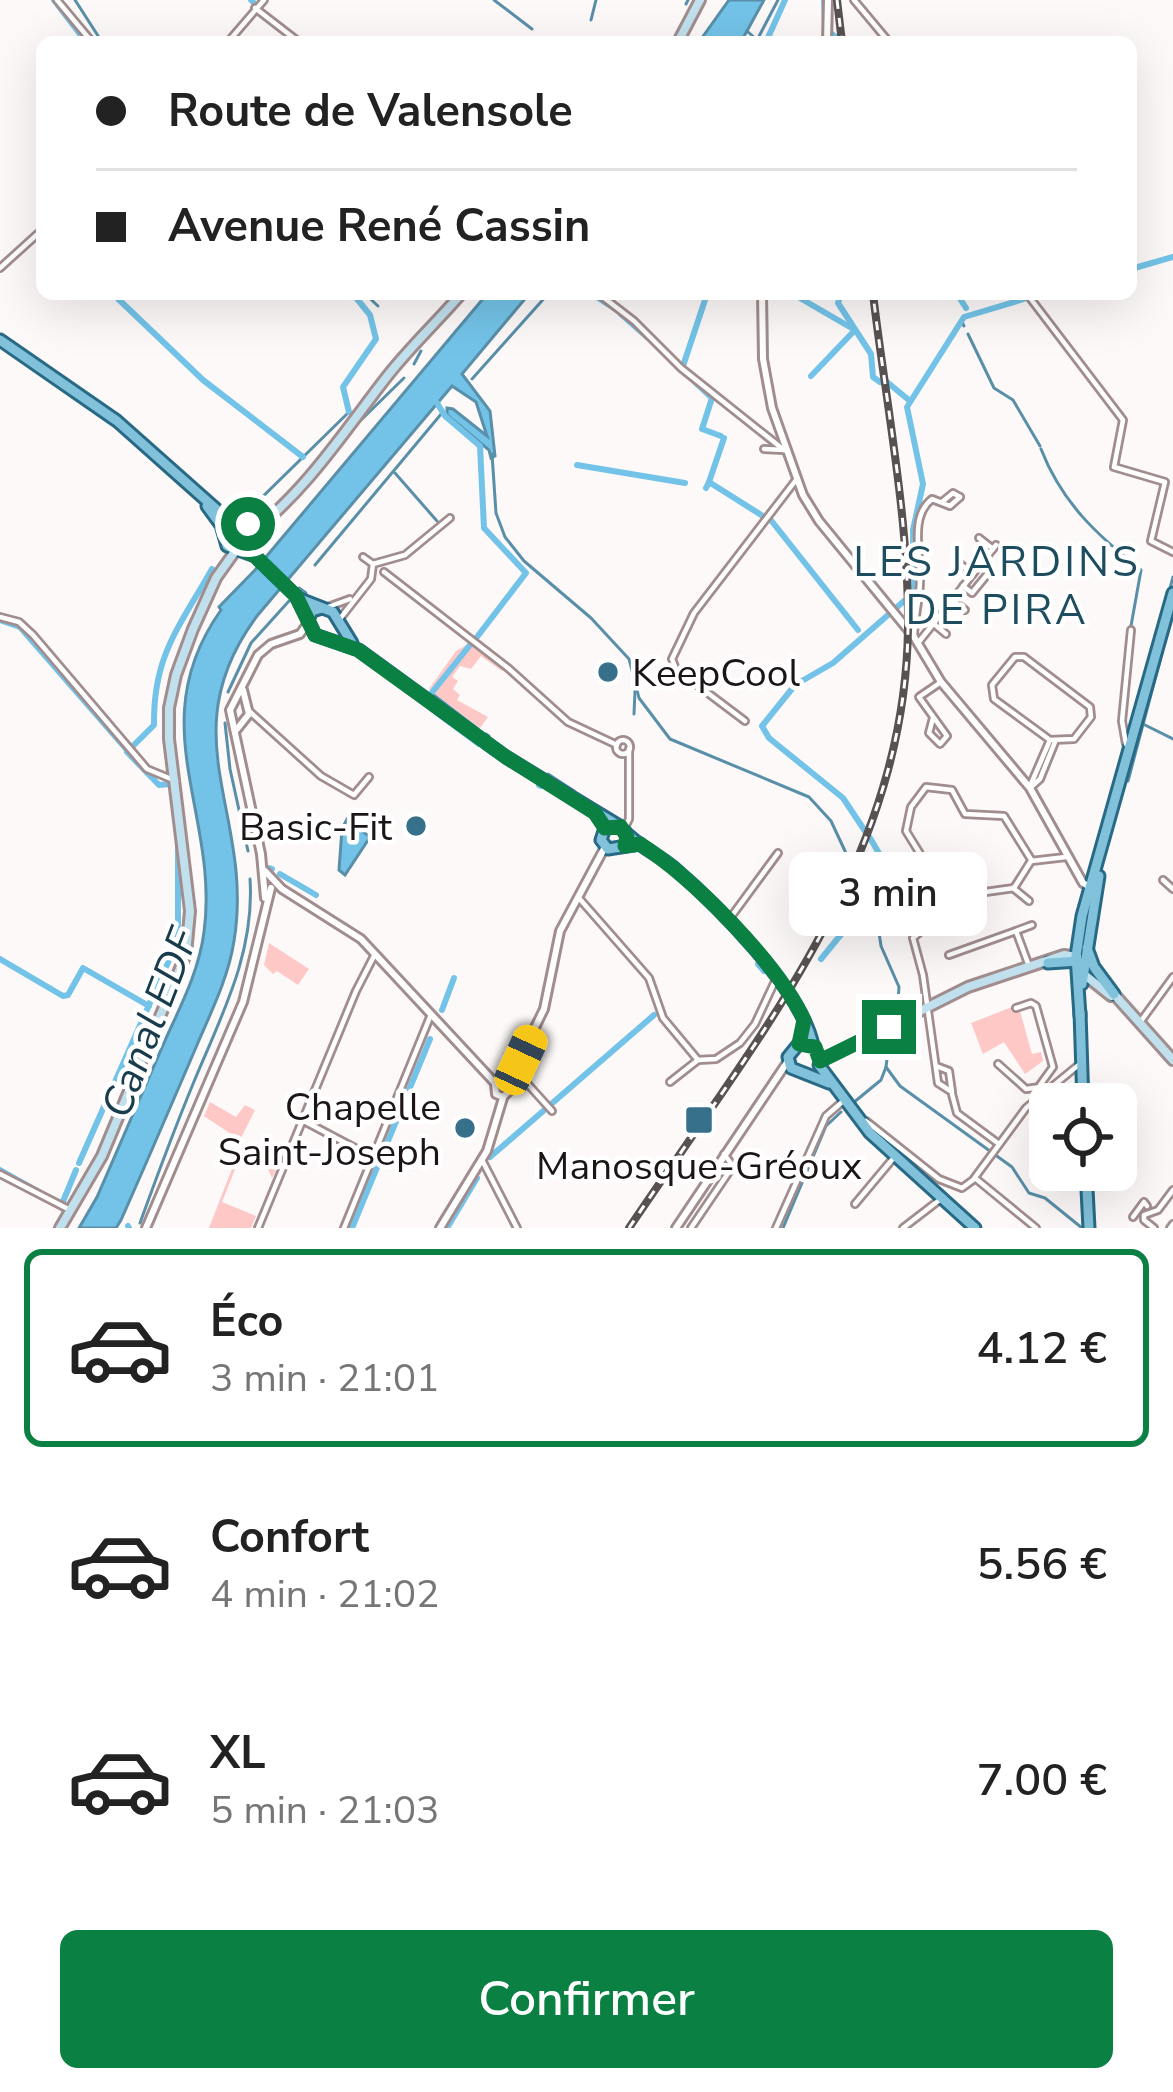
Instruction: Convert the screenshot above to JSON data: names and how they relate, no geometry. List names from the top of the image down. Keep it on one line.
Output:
{"districts":["LES JARDINS DE PIRA"],"water":["Canal EDF"],"places":{"other":["KeepCool","Basic-Fit","Chapelle Saint-Joseph"],"transit":["Manosque-Gréoux"]},"page":{"banner":["Route de Valensole","Avenue René Cassin"],"bubble":"3 min","list":[{"name":"Éco","note":"3 min · 21:01","value":"4.12 €"},{"name":"Confort","note":"4 min · 21:02","value":"5.56 €"},{"name":"XL","note":"5 min · 21:03","value":"7.00 €"}],"buttons":"Confirmer"}}
